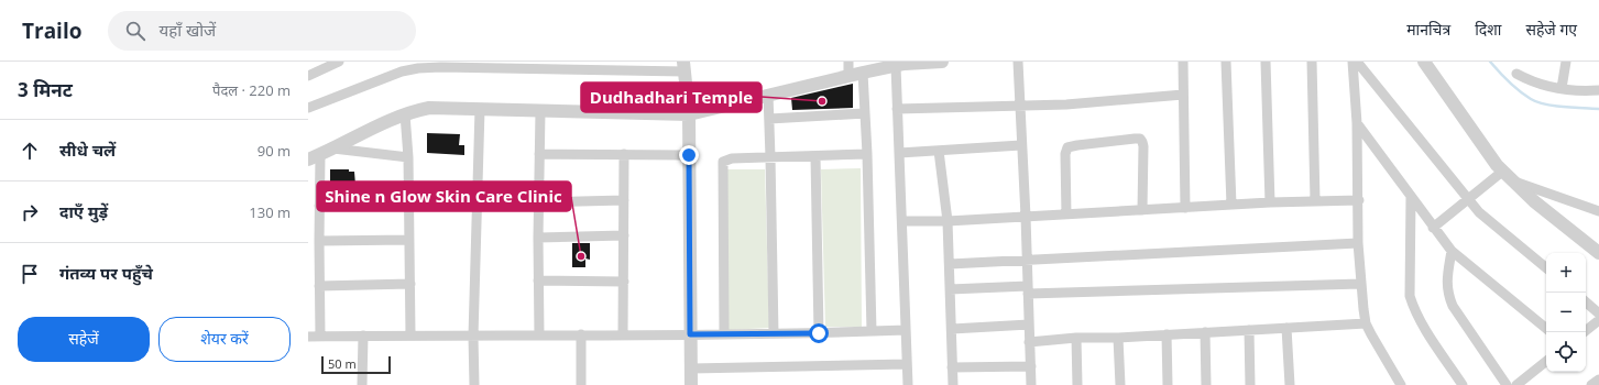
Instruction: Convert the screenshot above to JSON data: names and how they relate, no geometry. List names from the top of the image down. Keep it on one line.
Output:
{"places":["Dudhadhari Temple","Shine n Glow Skin Care Clinic"],"scale_bar":"50 m","page":{"header":"Trailo","search":"यहाँ खोजें","nav":["मानचित्र","दिशा","सहेजे गए"],"heading":["3 मिनट","पैदल · 220 m"],"list":[["सीधे चलें","90 m"],["दाएँ मुड़ें","130 m"],"गंतव्य पर पहुँचे"],"map_buttons":["+","−"],"buttons":["सहेजें","शेयर करें"],"scale":"50 m"}}
